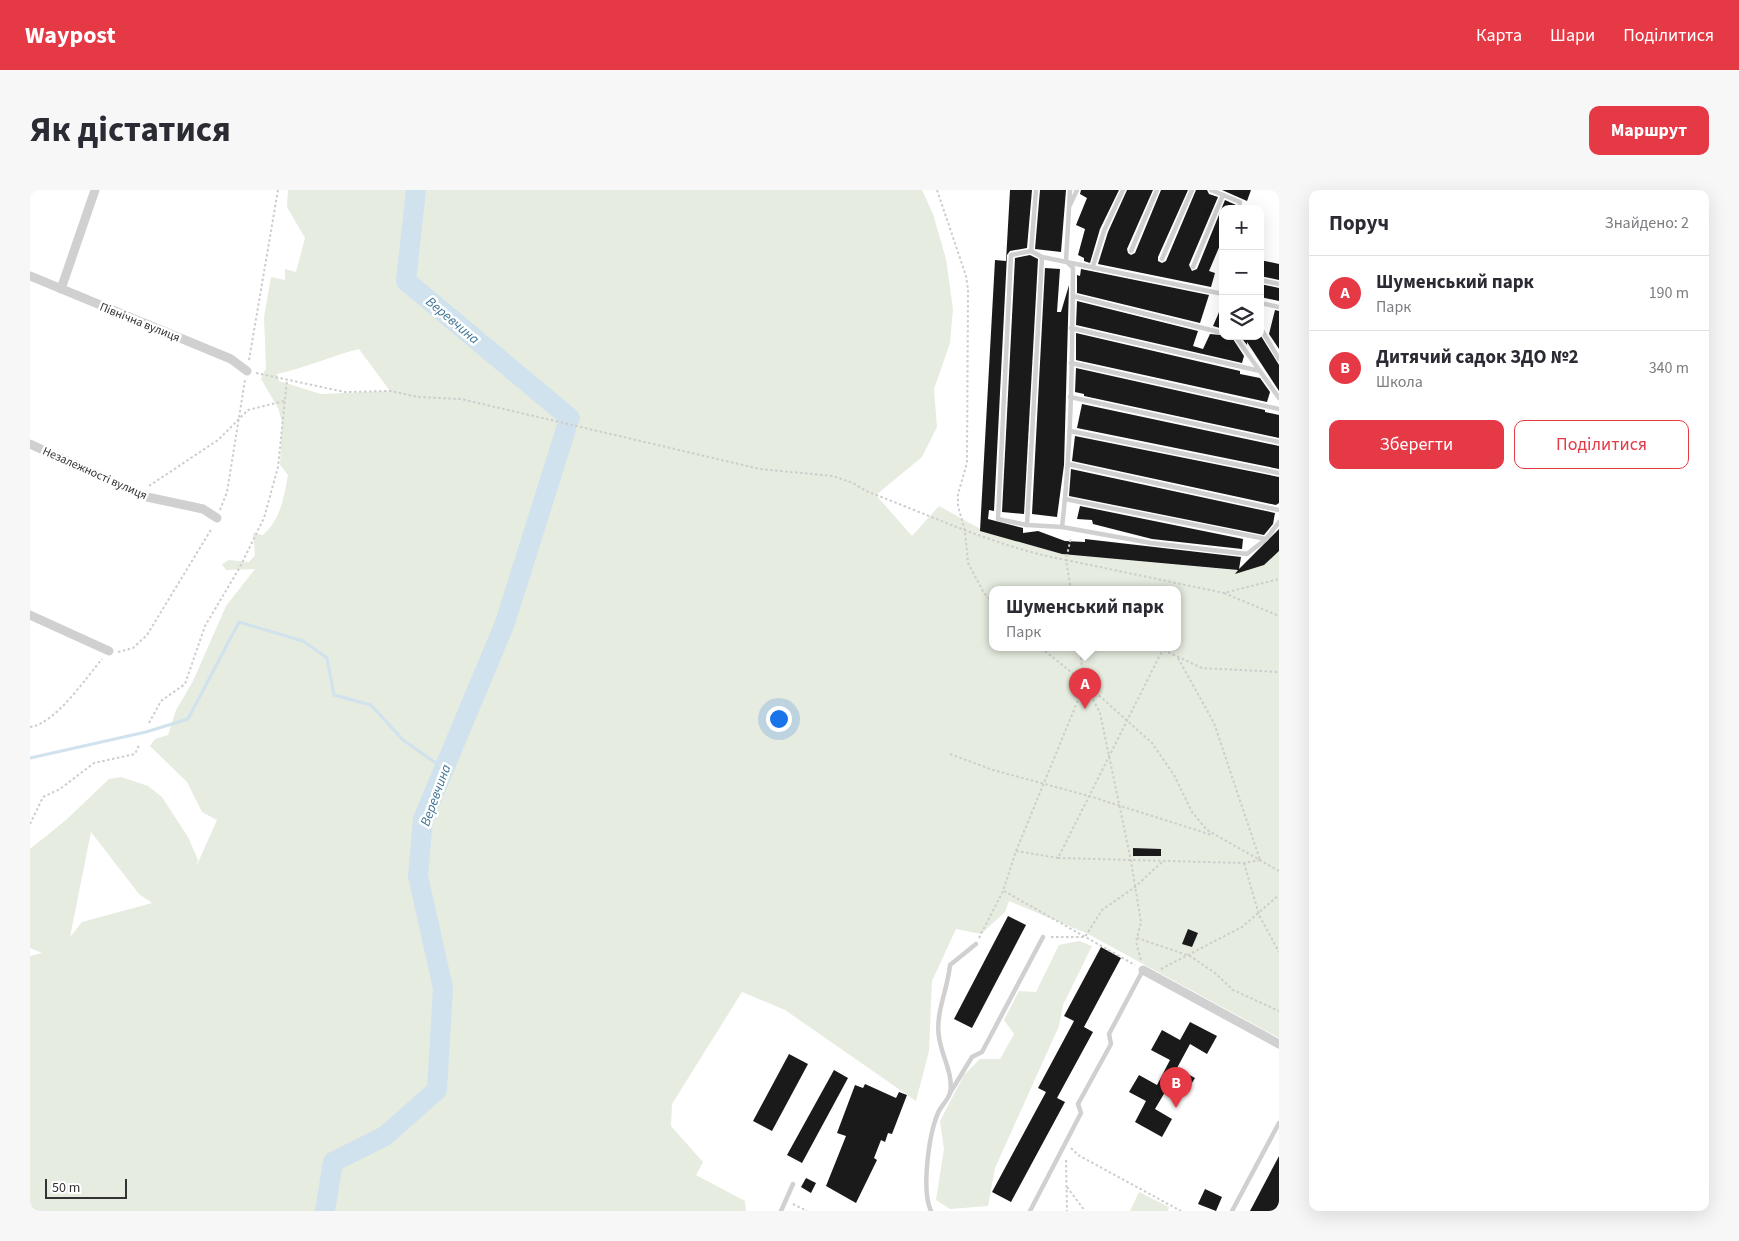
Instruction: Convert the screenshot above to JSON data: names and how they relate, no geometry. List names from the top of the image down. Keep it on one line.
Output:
{"streets":{"street":["Північна вулиця","Незалежності вулиця"]},"water":["Веревчина"],"scale_bar":"50 m","page":{"header":"Waypost","nav":["Карта","Шари","Поділитися"],"title":"Як дістатися","buttons":["Маршрут",["Зберегти","Поділитися"]],"heading":["Поруч","Знайдено: 2"],"map_buttons":["+","−"],"list":[{"mark":"A","name":"Шуменський парк","note":"Парк","value":"190 m"},{"mark":"B","name":"Дитячий садок ЗДО №2","note":"Школа","value":"340 m"}],"popup":["Шуменський парк","Парк"],"pins":["A","B"],"scale":"50 m"}}
